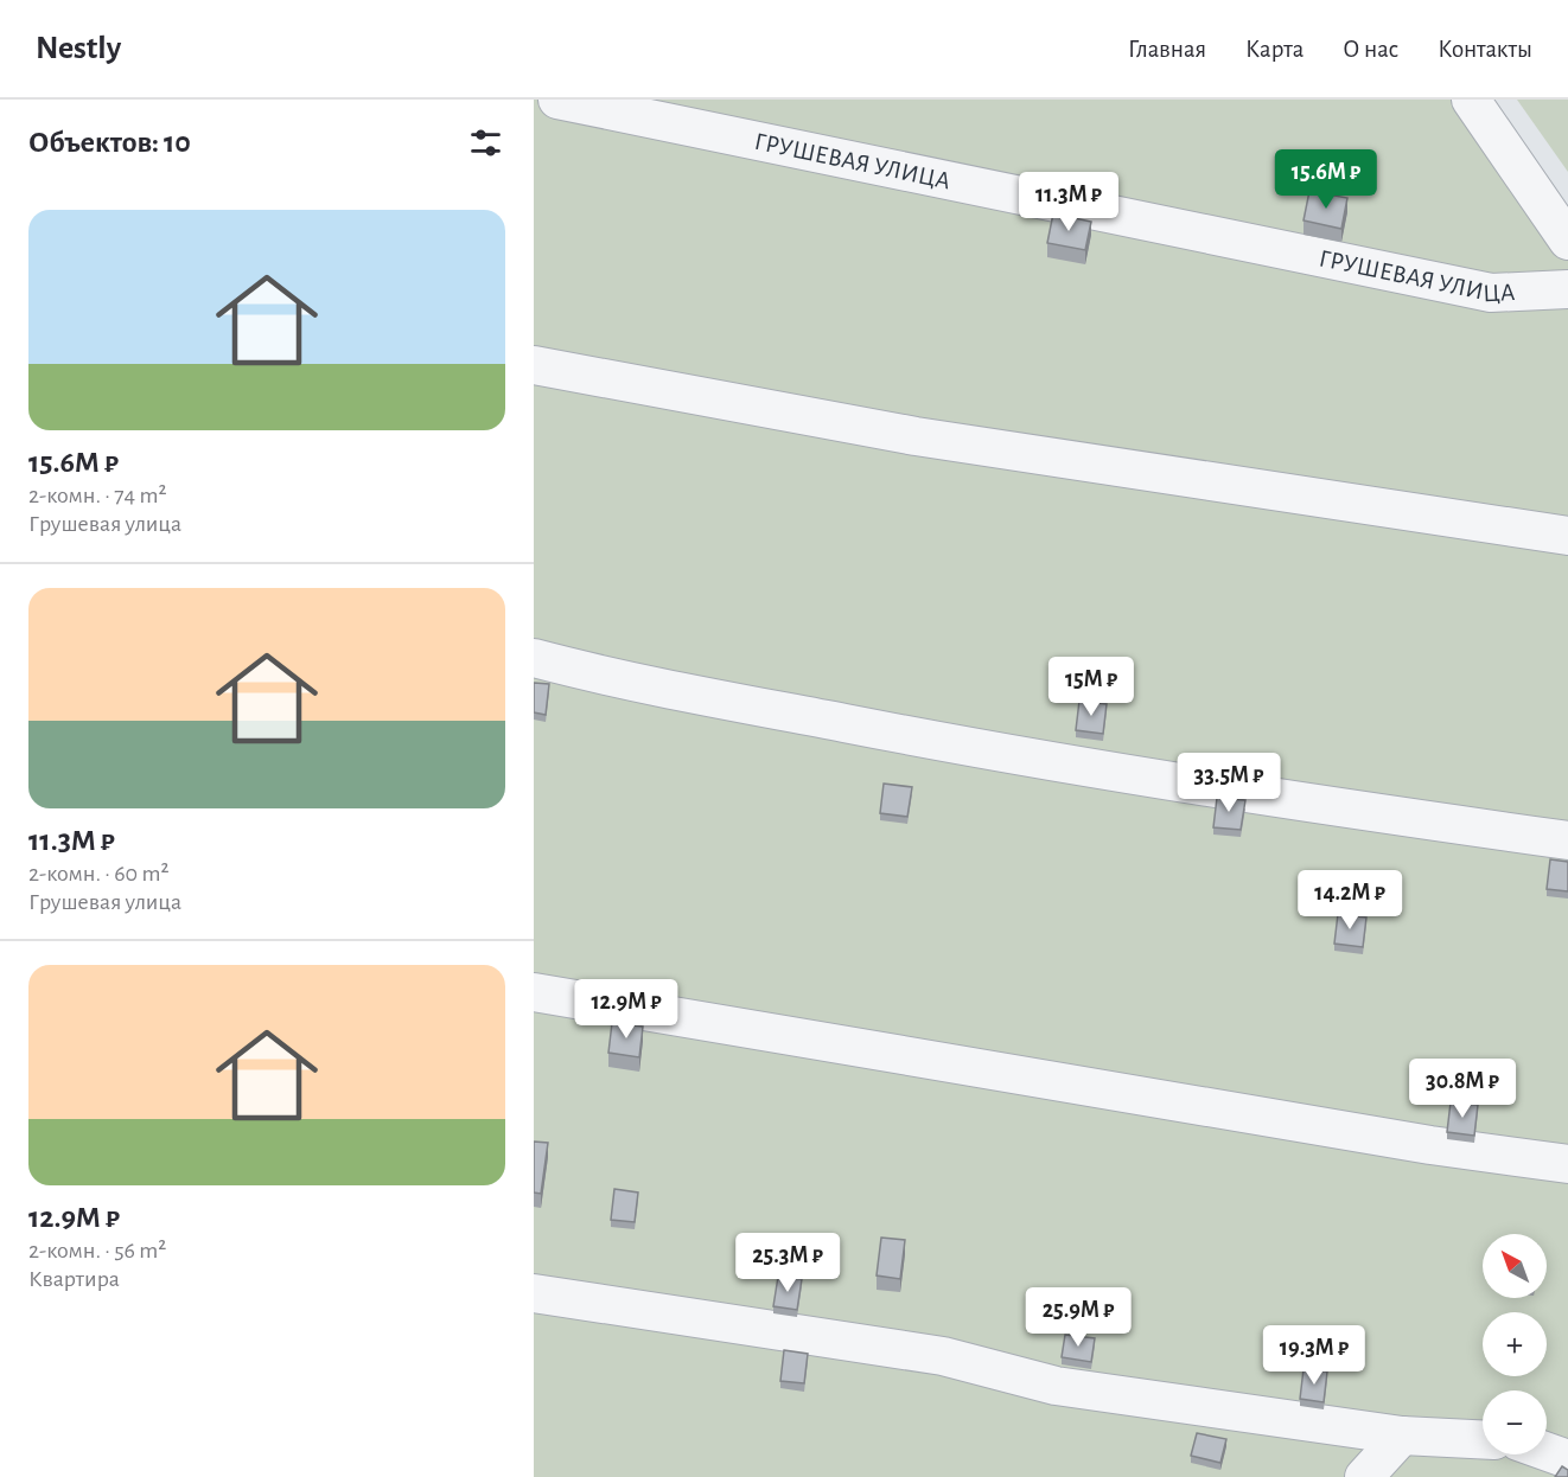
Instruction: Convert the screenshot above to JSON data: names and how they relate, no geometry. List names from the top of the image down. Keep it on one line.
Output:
{"streets":{"street":["ГРУШЕВАЯ УЛИЦА"]},"north":"top left","page":{"header":"Nestly","nav":["Главная","Карта","О нас","Контакты"],"heading":"Объектов: 10","price":["15.6M ₽","11.3M ₽","15M ₽","33.5M ₽","14.2M ₽","12.9M ₽","30.8M ₽","25.3M ₽","25.9M ₽","19.3M ₽"],"list":[{"name":"15.6M ₽","note":"2-комн. · 74 m² · Грушевая улица"},{"name":"11.3M ₽","note":"2-комн. · 60 m² · Грушевая улица"},{"name":"12.9M ₽","note":"2-комн. · 56 m² · Квартира"}],"map_buttons":["+","−"]}}
